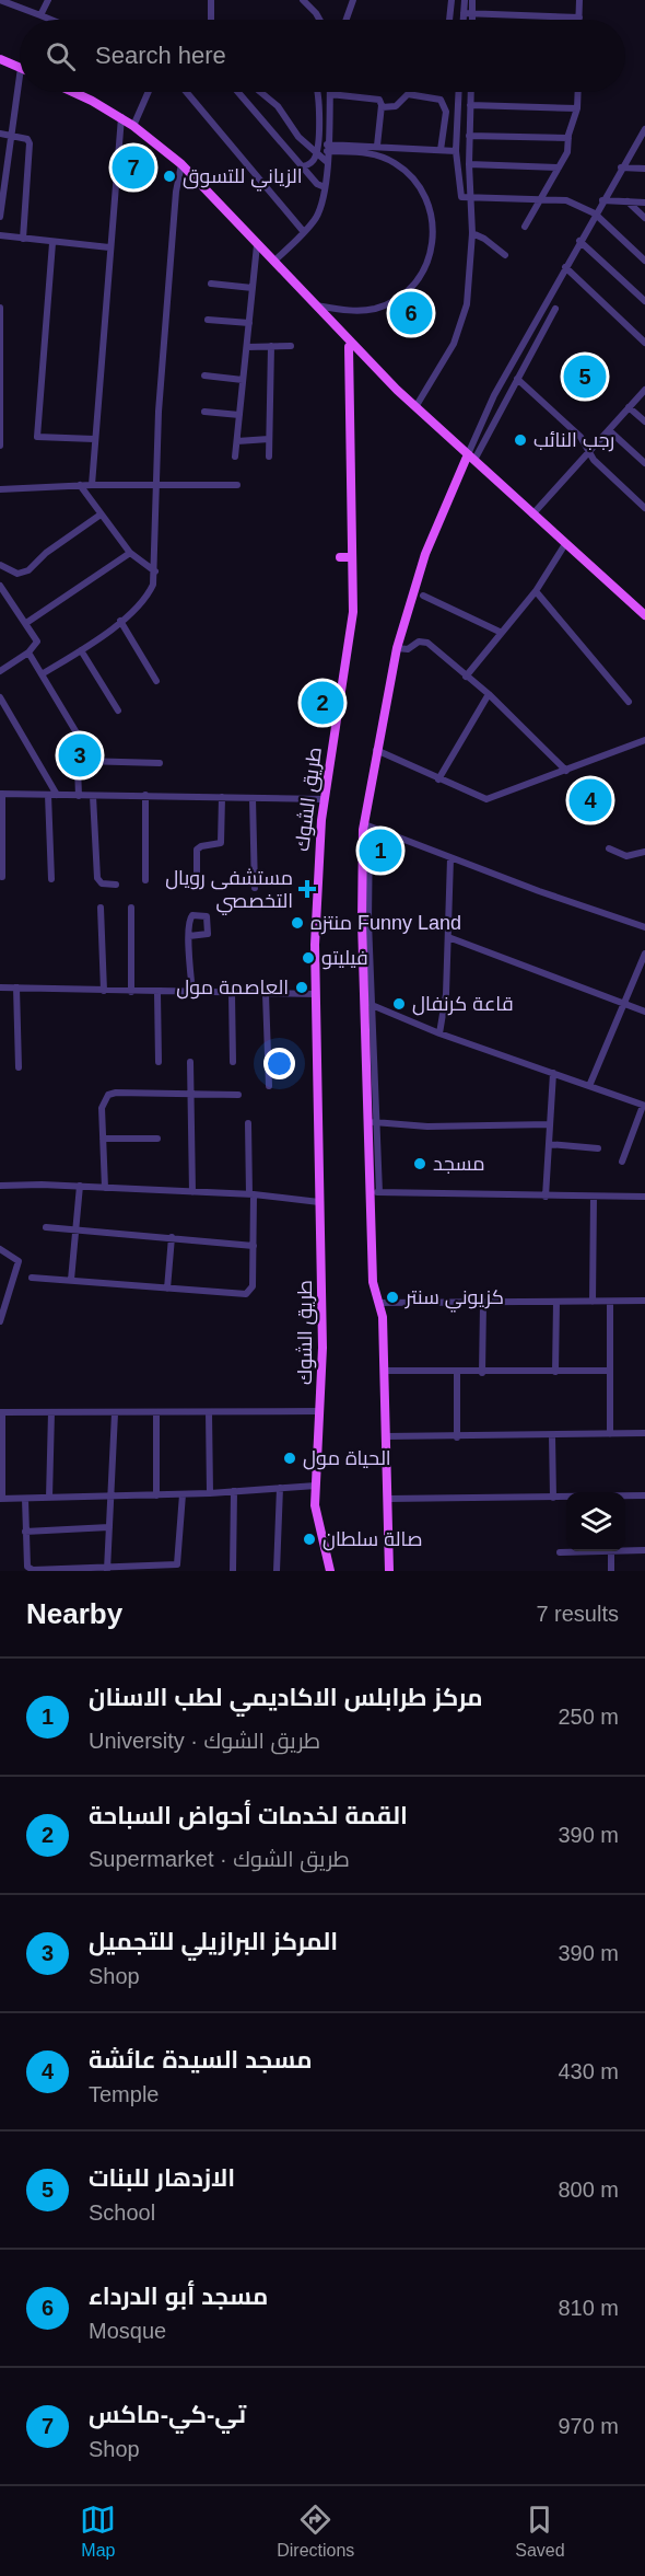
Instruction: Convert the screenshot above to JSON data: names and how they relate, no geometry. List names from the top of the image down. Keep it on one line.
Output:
{"streets":{"main road":["طريق الشوك"]},"places":{"other":["الزياني للتسوق","رجب النائب","منتزه Funny Land","فيليتو","العاصمة مول","قاعة كرنفال","مسجد","كزيوني سنتر","الحياة مول","صالة سلطان"],"health":["مستشفى رويال التخصصي"]},"page":{"search":"Search here","pins":["7","6","5","2","3","4","1"],"heading":["Nearby","7 results"],"list":[{"mark":"1","name":"مركز طرابلس الاكاديمي لطب الاسنان","note":"University · طريق الشوك","value":"250 m"},{"mark":"2","name":"القمة لخدمات أحواض السباحة","note":"Supermarket · طريق الشوك","value":"390 m"},{"mark":"3","name":"المركز البرازيلي للتجميل","note":"Shop","value":"390 m"},{"mark":"4","name":"مسجد السيدة عائشة","note":"Temple","value":"430 m"},{"mark":"5","name":"الازدهار للبنات","note":"School","value":"800 m"},{"mark":"6","name":"مسجد أبو الدرداء","note":"Mosque","value":"810 m"},{"mark":"7","name":"تي-كي-ماكس","note":"Shop","value":"970 m"}],"nav":["Map","Directions","Saved"]}}
